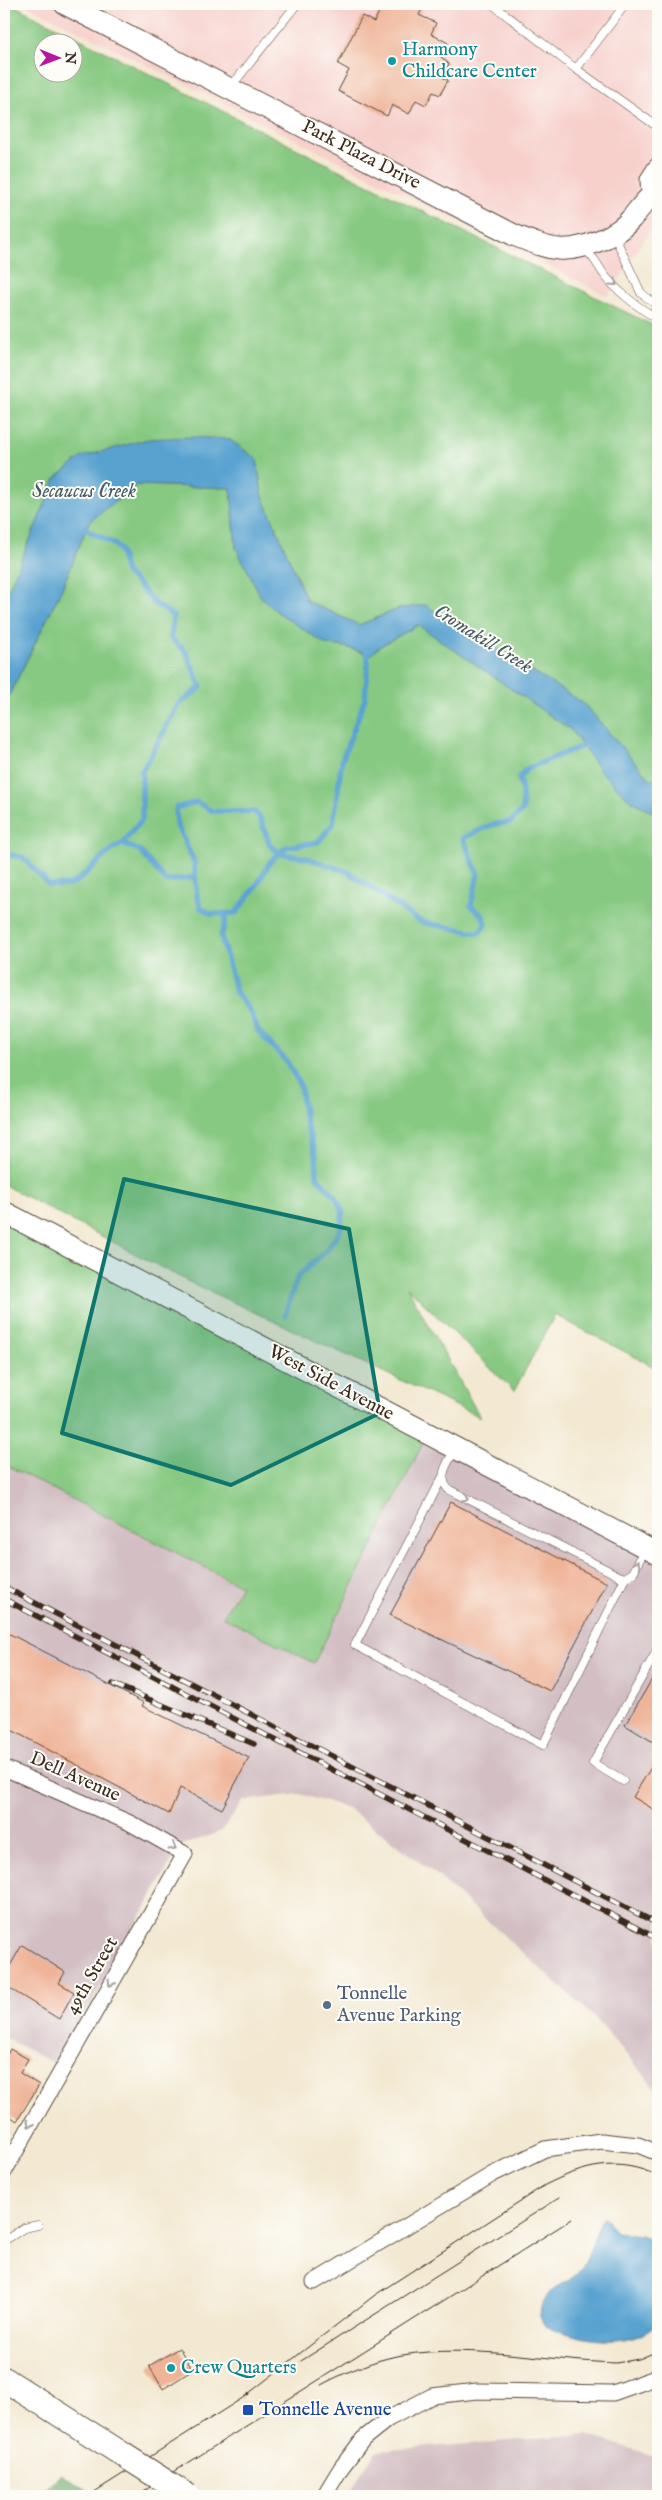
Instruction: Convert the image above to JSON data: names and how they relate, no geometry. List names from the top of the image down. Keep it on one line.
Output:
{"streets":{"street":["Park Plaza Drive","West Side Avenue","Dell Avenue","49th Street"]},"crossings":[["Dell Avenue","49th Street"]],"one_way":["49th Street"],"water":["Secaucus Creek","Cromakill Creek"],"places":{"other":["Harmony Childcare Center","Tonnelle Avenue Parking","Crew Quarters"],"transit":["Tonnelle Avenue"]},"north":"right"}
